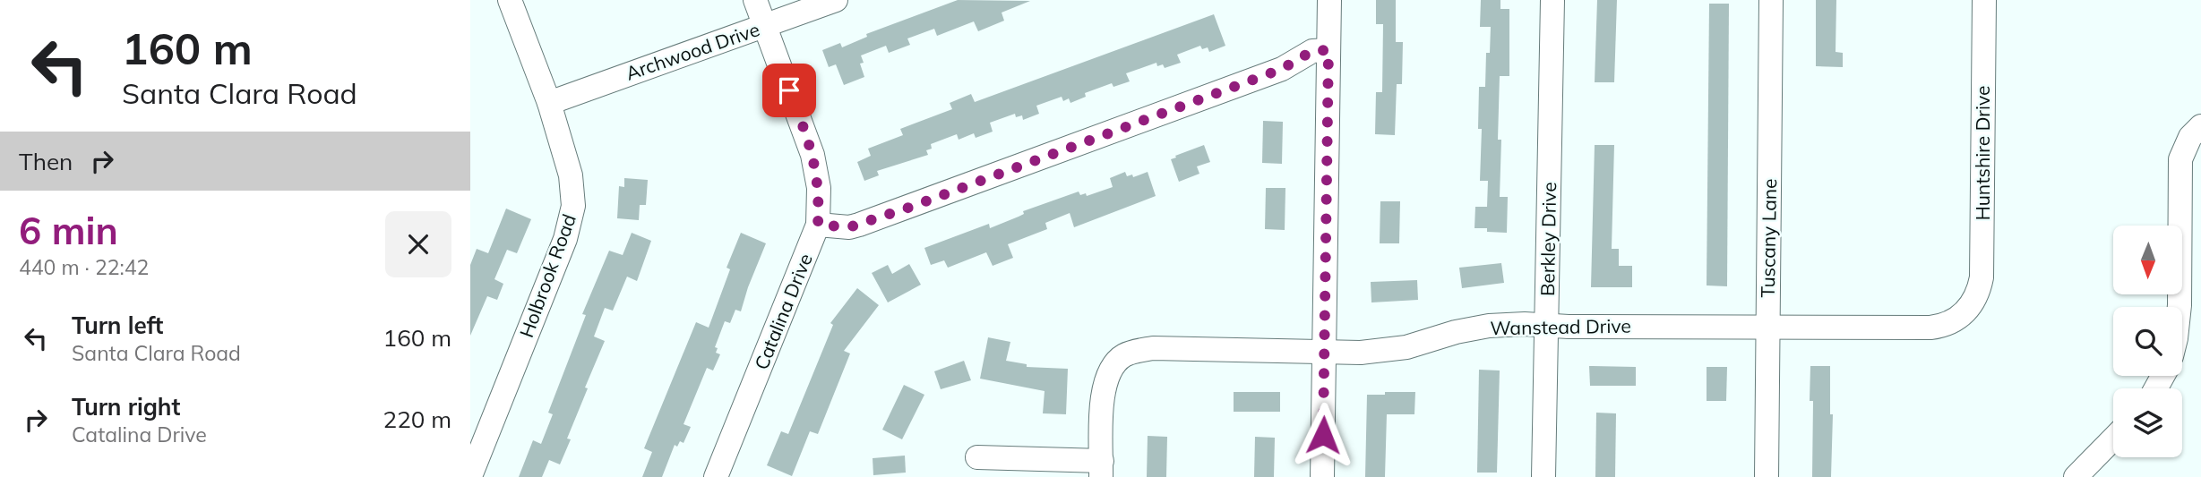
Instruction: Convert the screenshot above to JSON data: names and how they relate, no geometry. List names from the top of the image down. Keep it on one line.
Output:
{"streets":{"street":["Archwood Drive","Huntshire Drive","Tuscany Lane","Berkley Drive","Holbrook Road","Catalina Drive","Wanstead Drive"]},"crossings":[["Archwood Drive","Holbrook Road"],["Archwood Drive","Catalina Drive"],["Huntshire Drive","Wanstead Drive"],["Tuscany Lane","Wanstead Drive"],["Berkley Drive","Wanstead Drive"]],"north":"bottom","page":{"turn":["160 m","Santa Clara Road"],"then":"Then","heading":["6 min","440 m · 22:42"],"list":[{"name":"Turn left","note":"Santa Clara Road","value":"160 m"},{"name":"Turn right","note":"Catalina Drive","value":"220 m"}]}}
